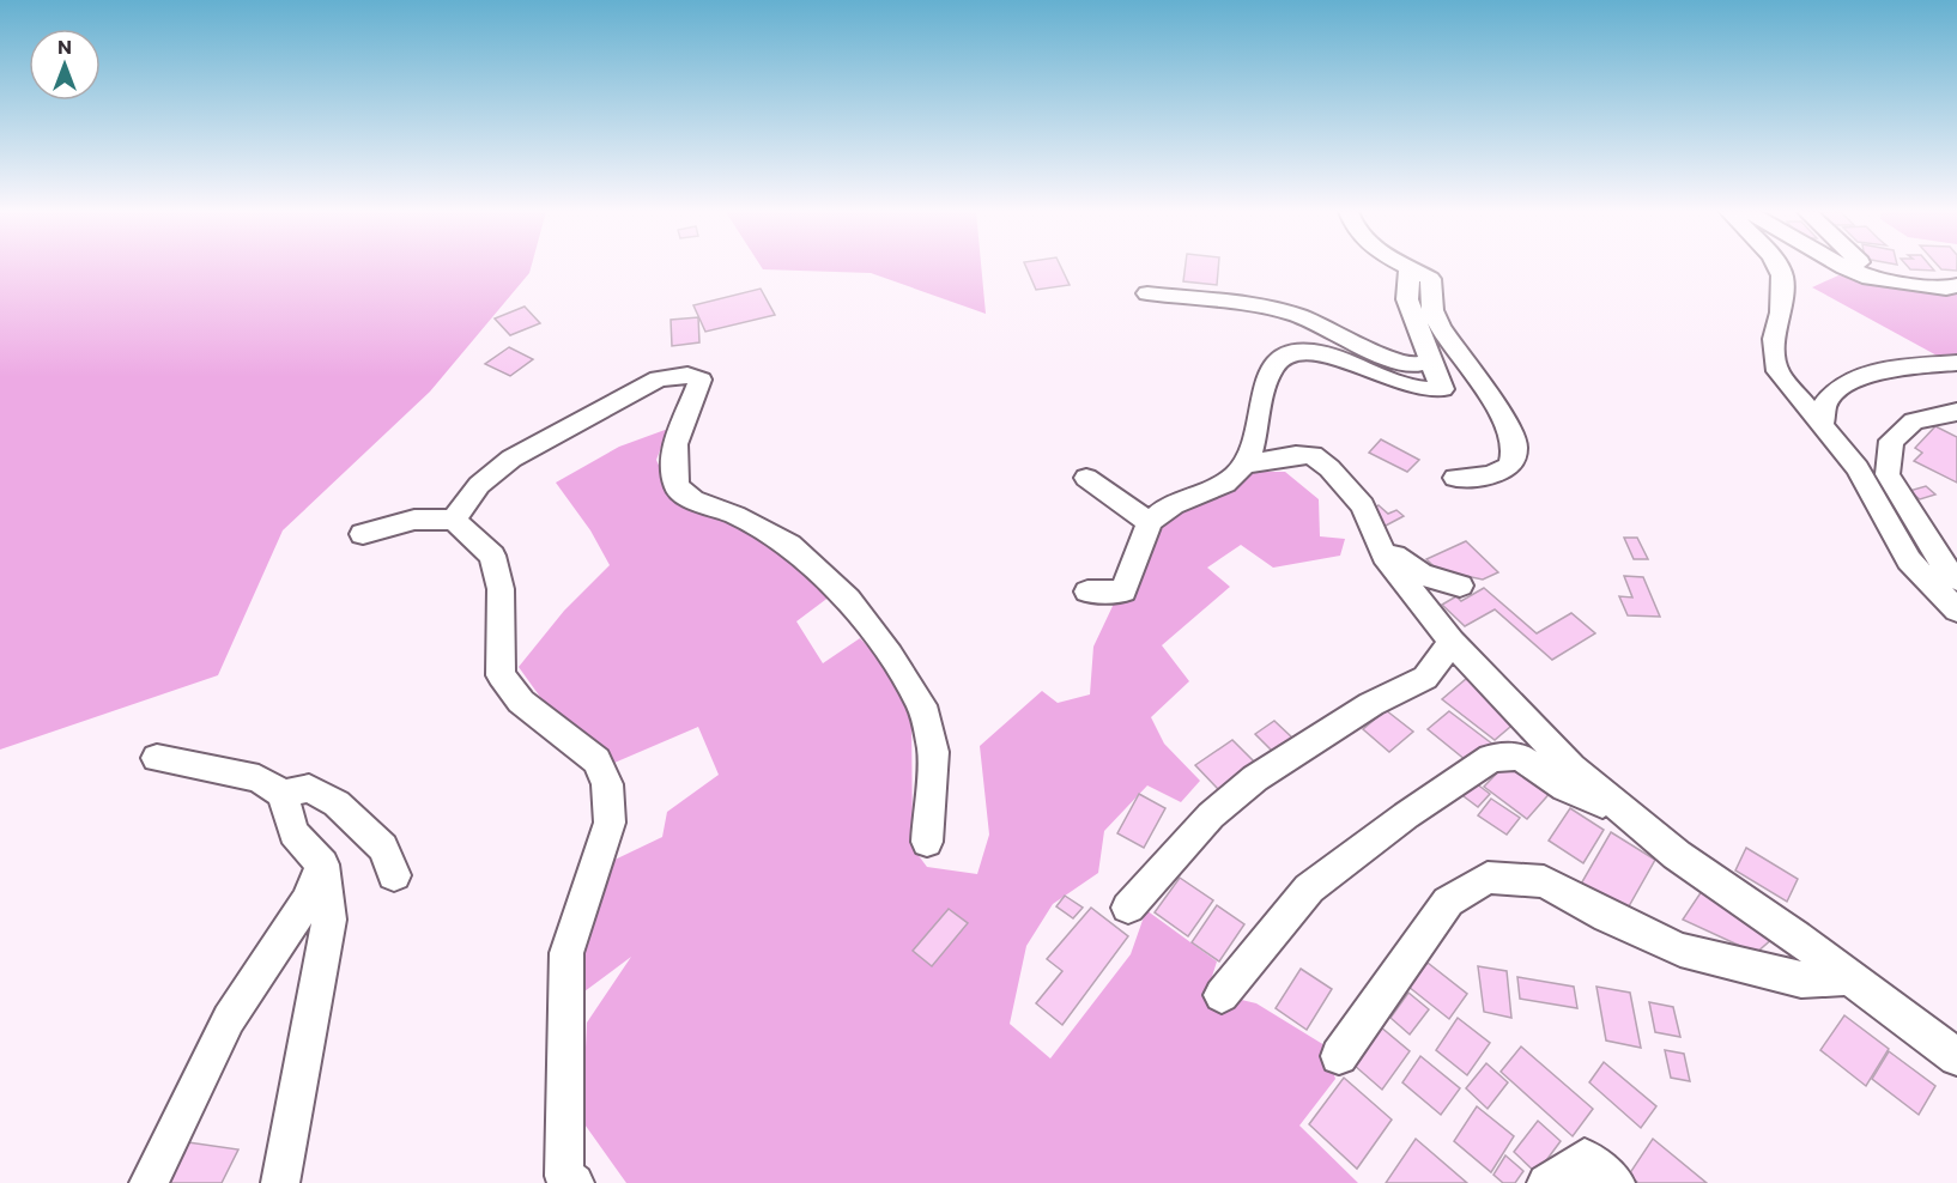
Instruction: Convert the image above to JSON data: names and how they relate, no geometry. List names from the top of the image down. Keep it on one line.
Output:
{"north":"top"}
